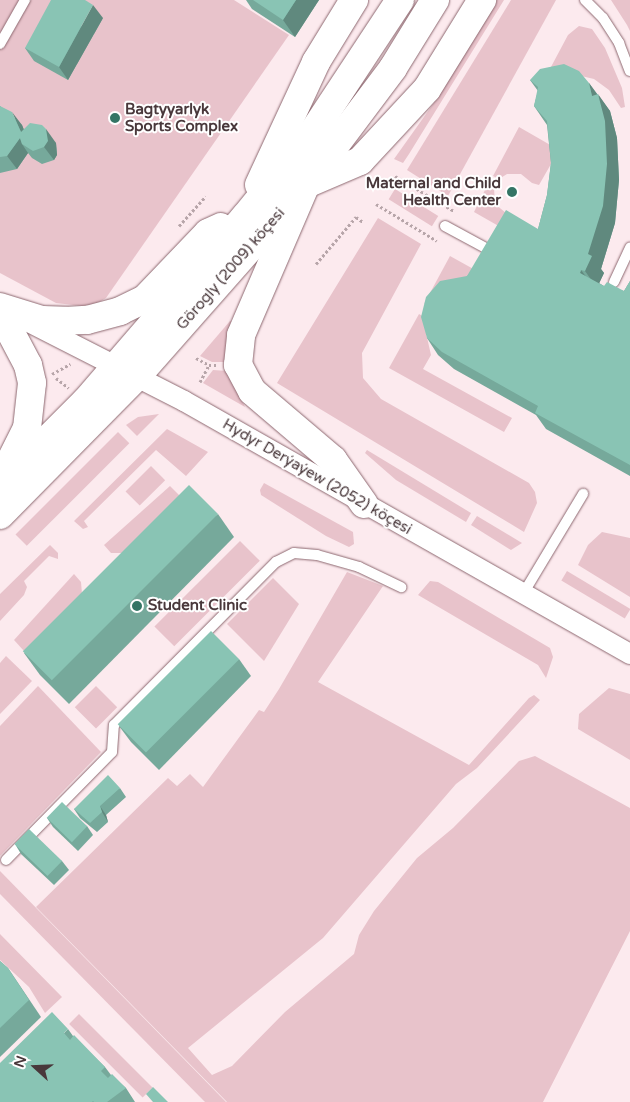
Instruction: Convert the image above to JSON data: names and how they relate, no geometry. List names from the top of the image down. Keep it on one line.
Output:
{"streets":{"main road":["Görogly (2009) köçesi"],"street":["Hydyr Derýaýew (2052) köçesi"]},"crossings":[["Görogly (2009) köçesi","Hydyr Derýaýew (2052) köçesi"]],"places":["Bagtyyarlyk Sports Complex","Maternal and Child Health Center","Student Clinic"],"north":"left"}
